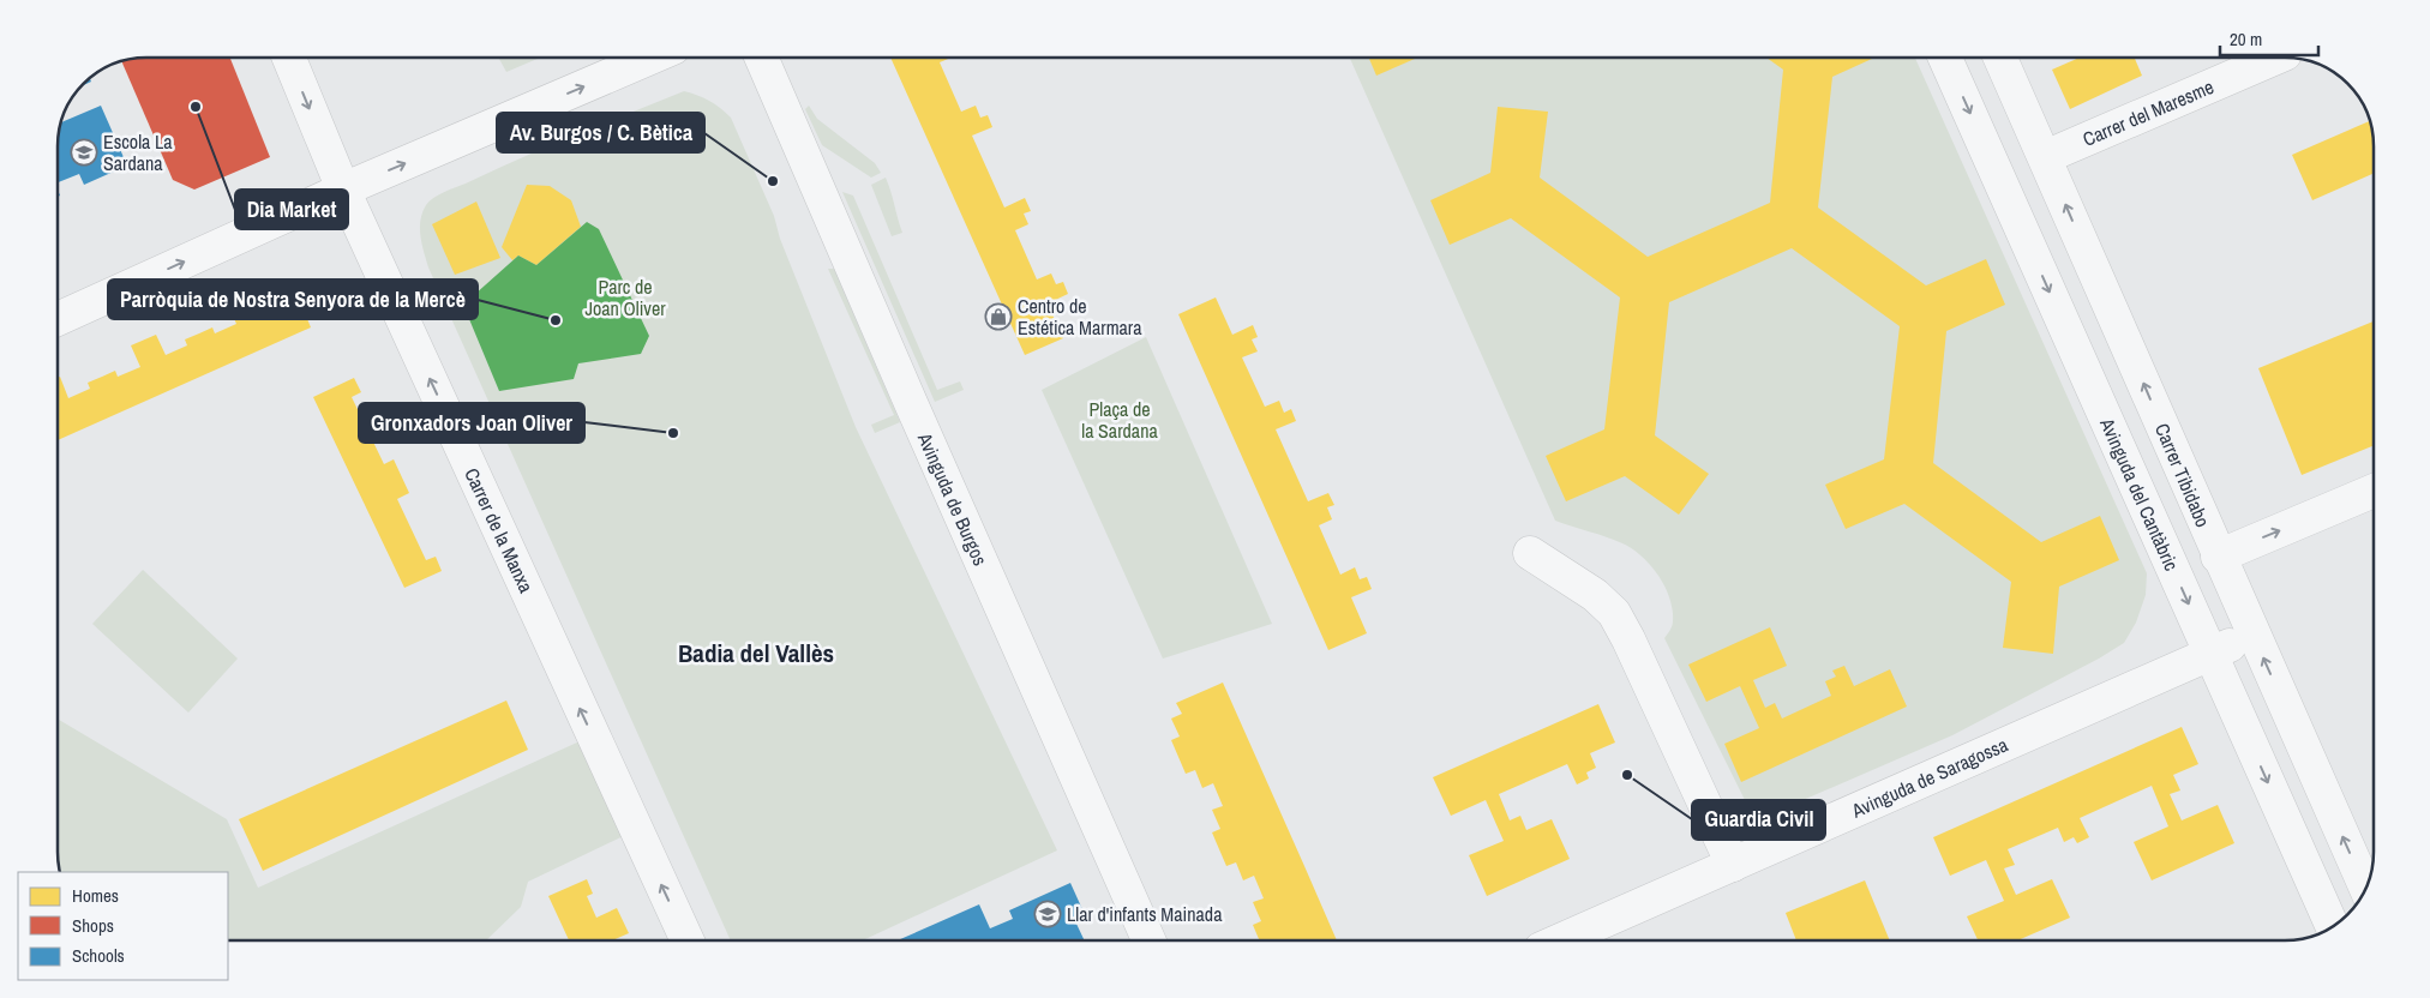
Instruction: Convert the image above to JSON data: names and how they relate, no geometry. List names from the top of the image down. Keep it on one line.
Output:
{"streets":{"street":["Carrer del Maresme","Carrer Tibidabo","Avinguda del Cantàbric","Avinguda de Burgos","Carrer de la Manxa","Avinguda de Saragossa"]},"crossings":[["Carrer del Maresme","Carrer Tibidabo"],["Carrer Tibidabo","Avinguda de Saragossa"],["Avinguda del Cantàbric","Avinguda de Saragossa"]],"one_way":["Carrer Tibidabo","Avinguda del Cantàbric"],"districts":["Badia del Vallès"],"parks":["Parc de Joan Oliver","Plaça de la Sardana"],"places":{"other":["Dia Market","Av. Burgos / C. Bètica","Parròquia de Nostra Senyora de la Mercè","Gronxadors Joan Oliver","Guardia Civil"],"school or university":["Escola La Sardana","Llar d'infants Mainada"],"shop":["Centro de Estética Marmara"]},"legend":["Homes","Shops","Schools"],"scale_bar":"20 m"}
